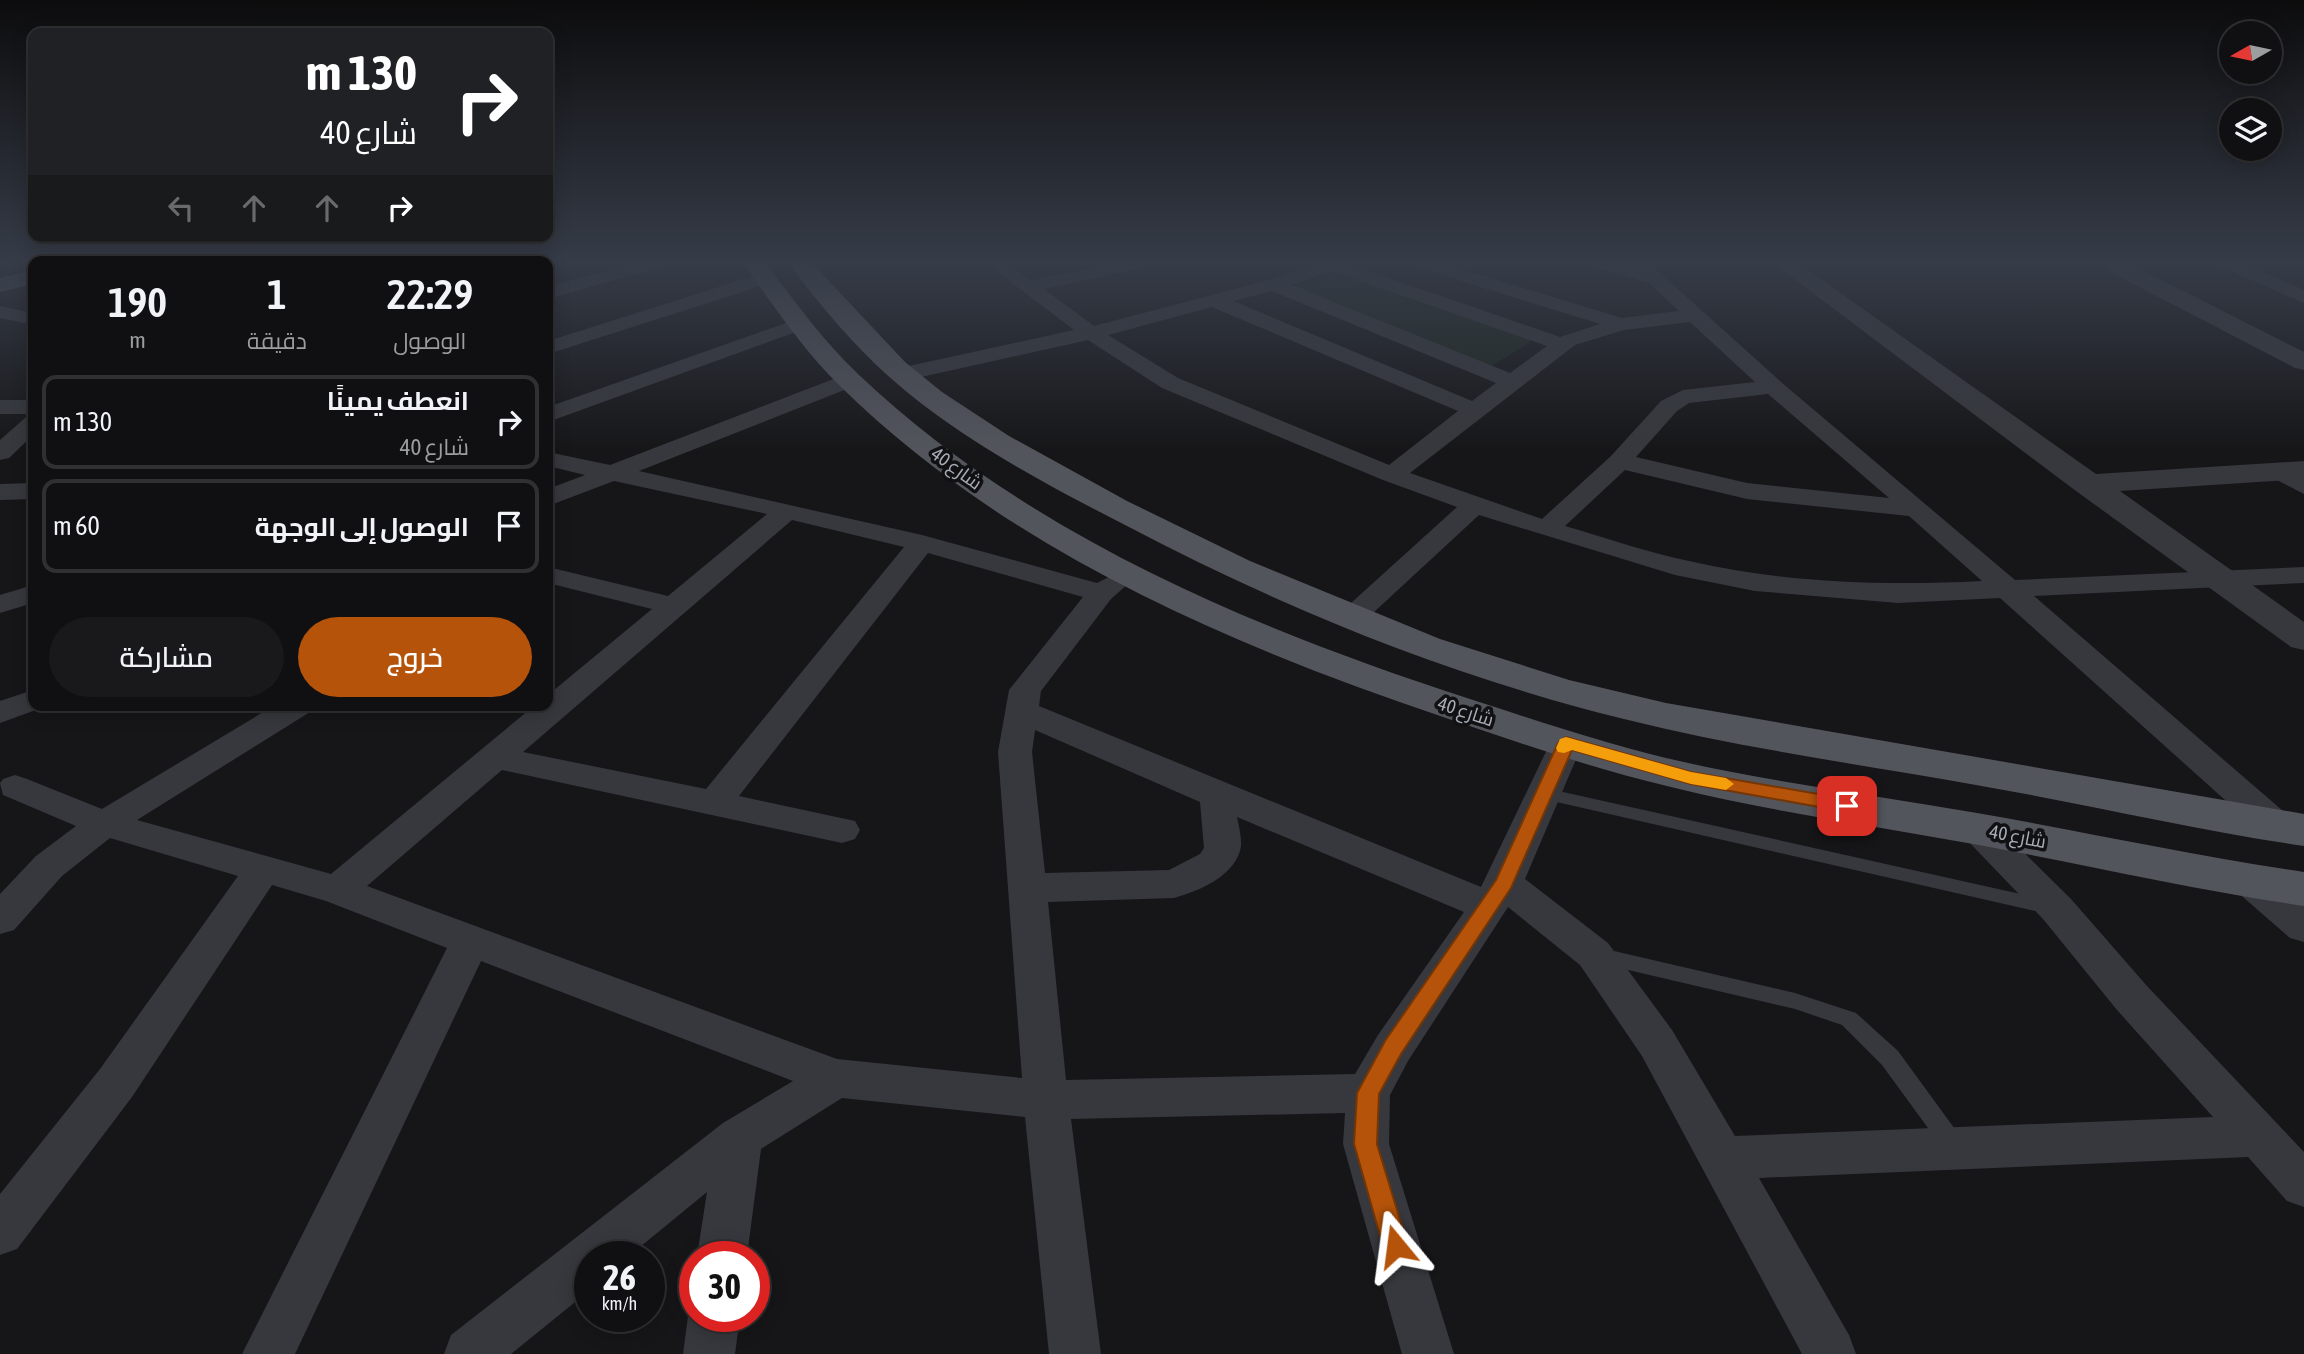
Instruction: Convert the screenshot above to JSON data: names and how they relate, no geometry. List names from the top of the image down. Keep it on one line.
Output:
{"streets":{"main road":["شارع 40"]},"north":"left","page":{"turn":["130 m","شارع 40"],"eta":["22:29","الوصول","1","دقيقة","190","m"],"list":[{"name":"انعطف يمينًا","note":"شارع 40","value":"130 m"},{"name":"الوصول إلى الوجهة","value":"60 m"}],"buttons":["خروج","مشاركة"],"speed":"26 km/h","limit":"30"}}
